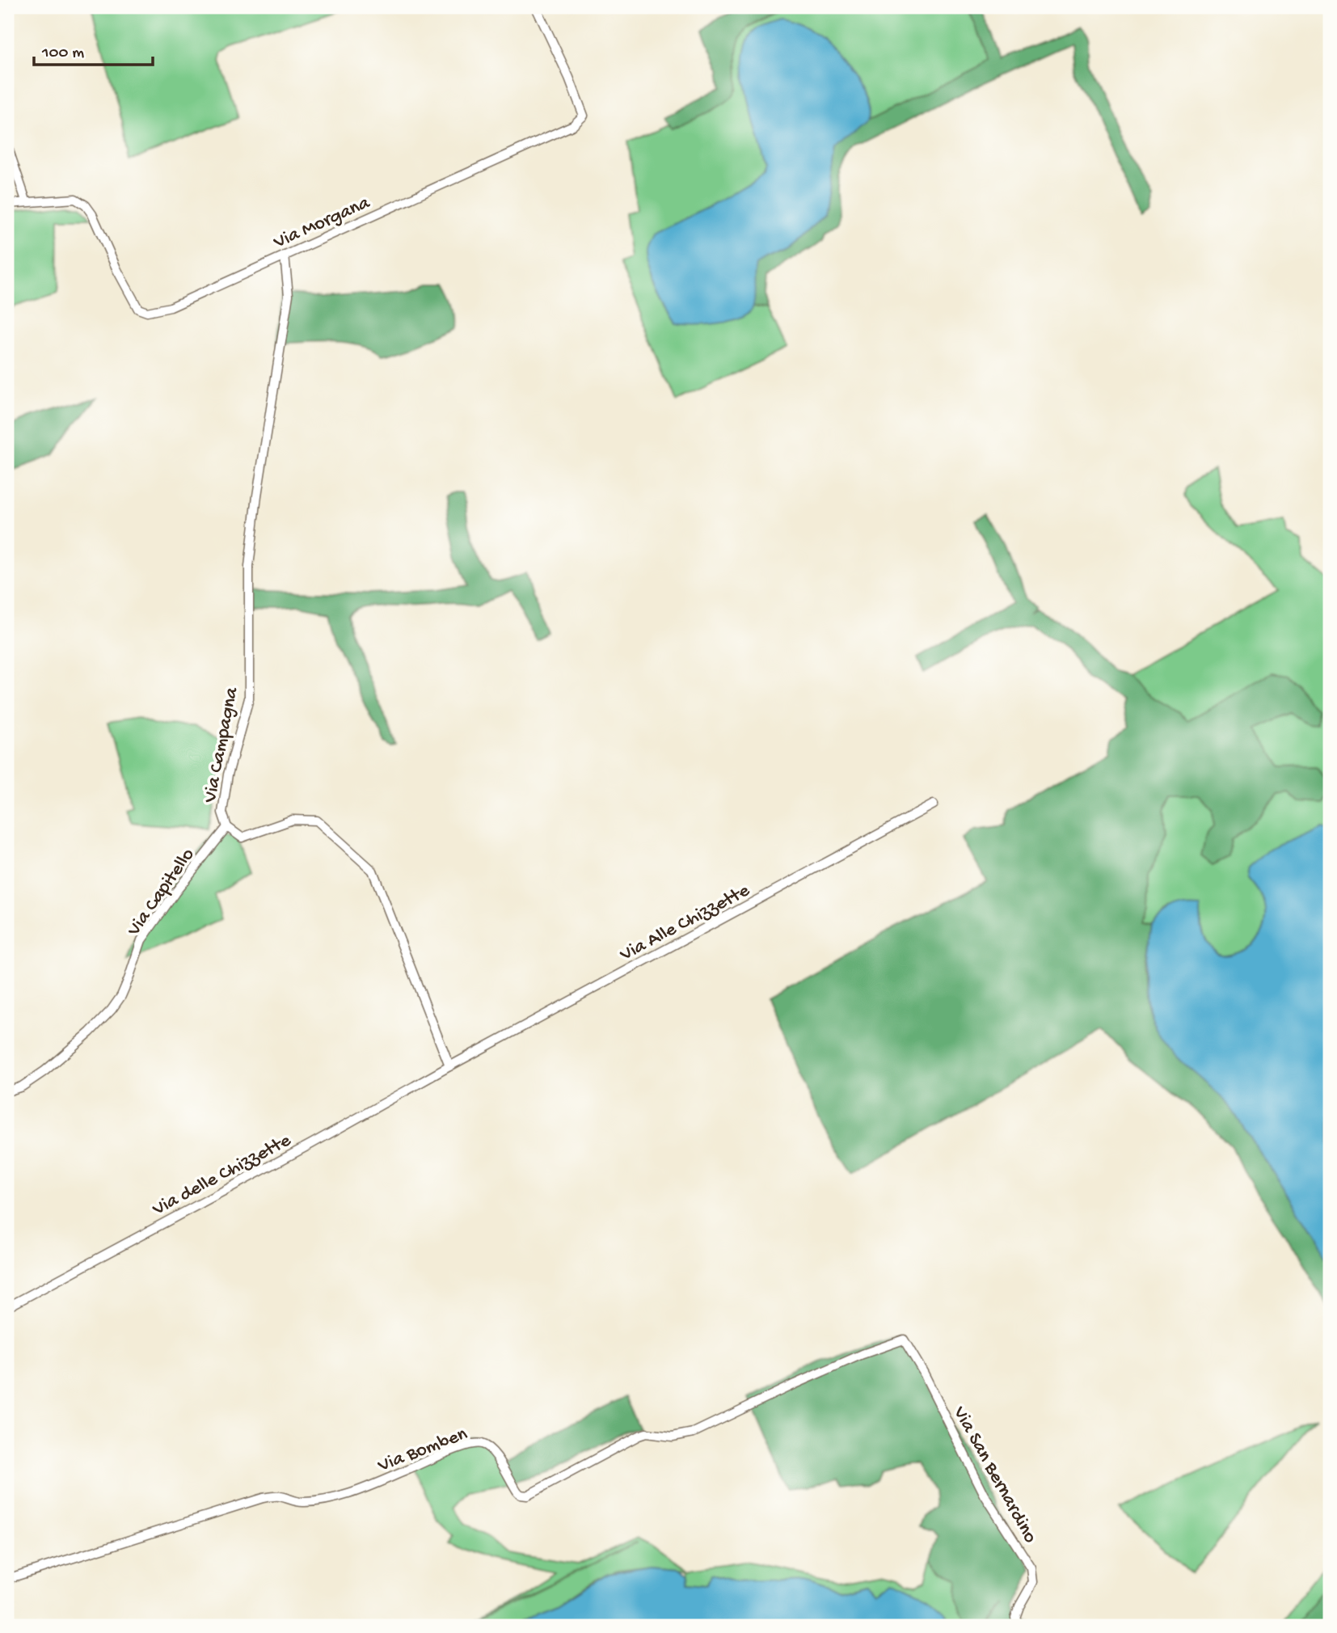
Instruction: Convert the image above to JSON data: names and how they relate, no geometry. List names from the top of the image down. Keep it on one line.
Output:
{"streets":{"street":["Via Morgana","Via Campagna","Via Capitello","Via Alle Chizzette","Via delle Chizzette","Via Bomben","Via San Bernardino"]},"crossings":[["Via Morgana","Via Campagna"],["Via Campagna","Via Capitello"],["Via Campagna","Via Alle Chizzette"],["Via Campagna","Via delle Chizzette"],["Via Alle Chizzette","Via delle Chizzette"],["Via Bomben","Via San Bernardino"]],"scale_bar":"100 m"}
